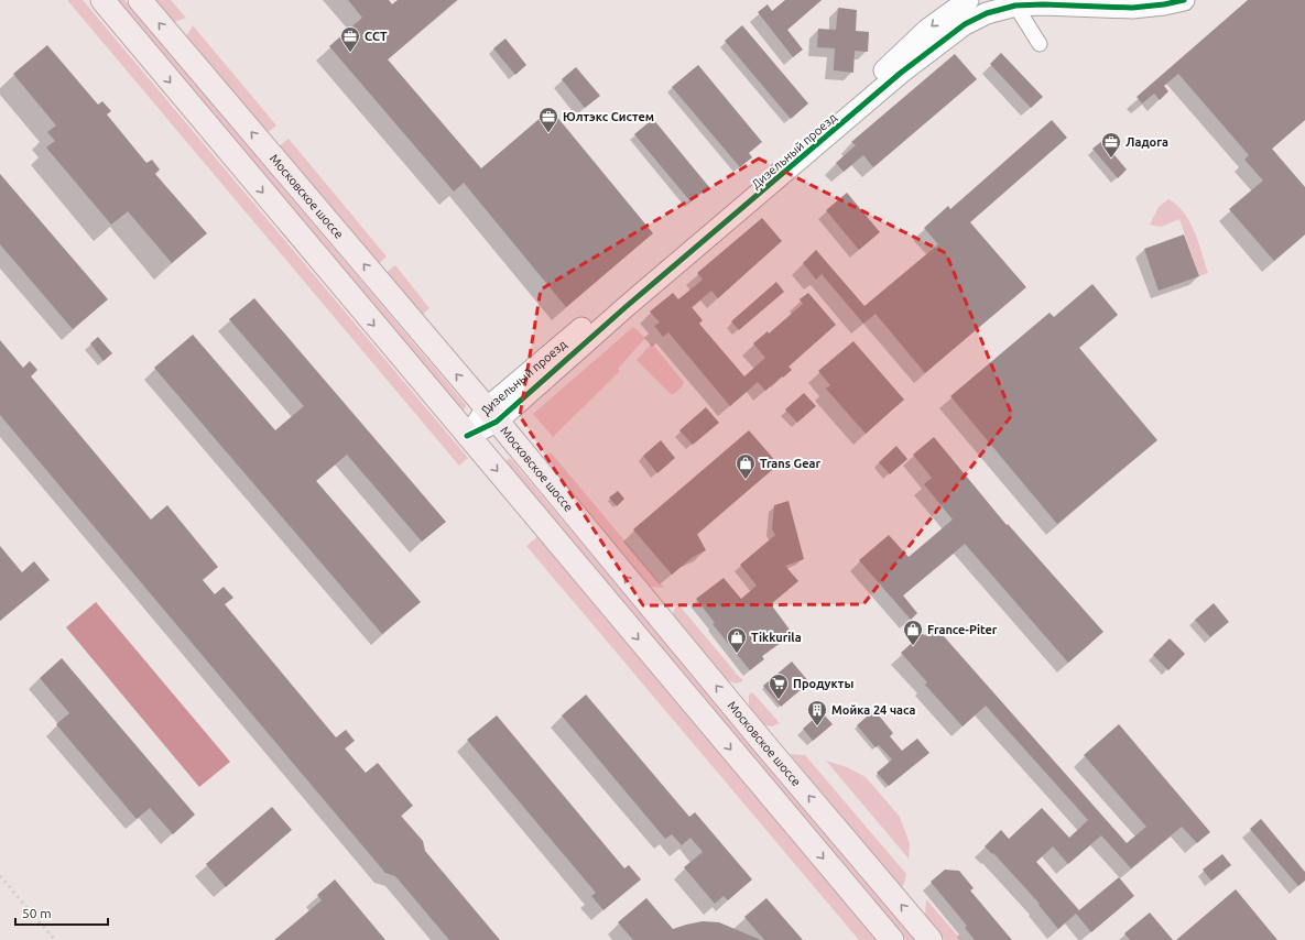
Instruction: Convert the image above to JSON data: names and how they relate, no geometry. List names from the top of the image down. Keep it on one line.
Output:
{"streets":{"main road":["Московское шоссе"],"street":["Дизельный проезд"]},"crossings":[["Дизельный проезд","Московское шоссе"]],"places":{"office":["ССТ","Юлтэкс Систем","Ладога"],"shop":["Trans Gear","France-Piter","Tikkurila"],"supermarket":["Продукты"],"building":["Мойка 24 часа"]},"scale_bar":"50 m"}
